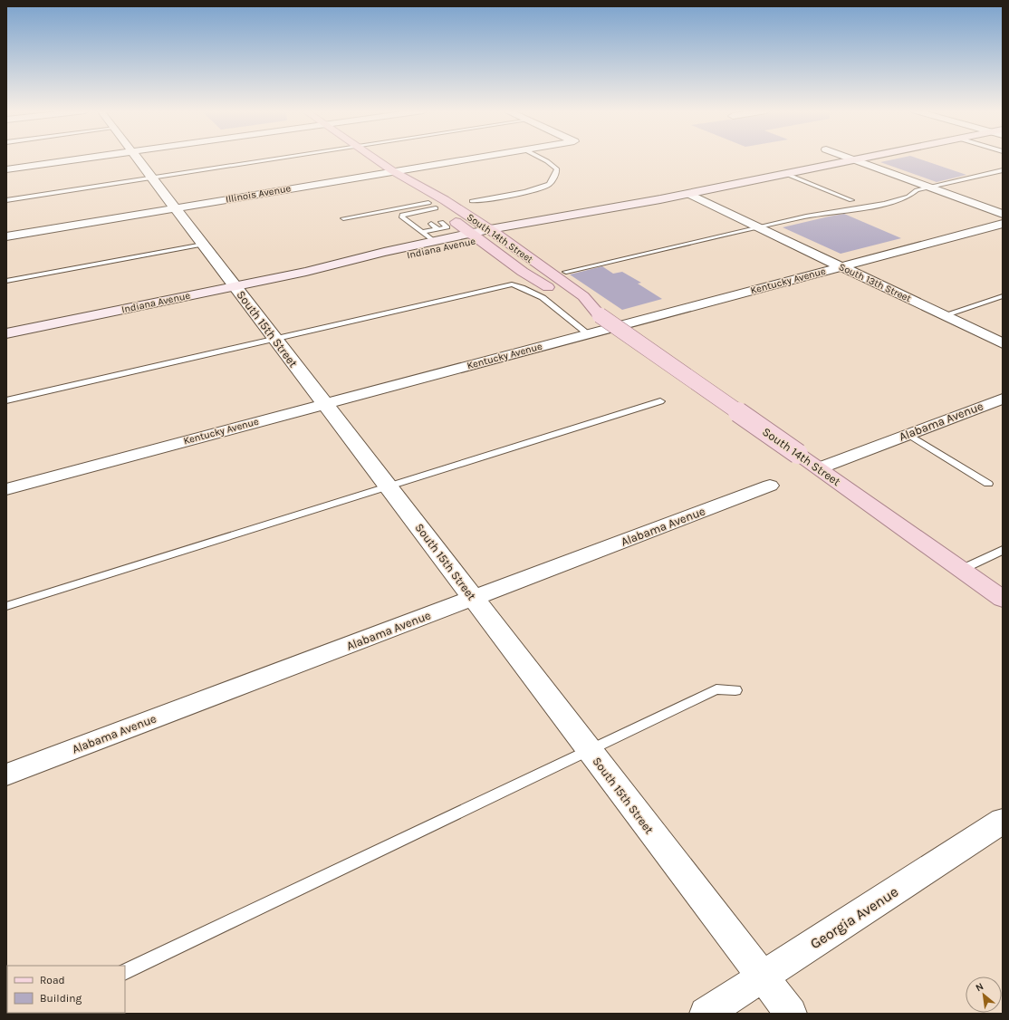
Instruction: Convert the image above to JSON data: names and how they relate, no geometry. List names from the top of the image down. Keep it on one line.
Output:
{"streets":{"main road":["South 14th Street","Indiana Avenue"],"street":["Illinois Avenue","Kentucky Avenue","South 13th Street","South 15th Street","Alabama Avenue","Georgia Avenue"]},"crossings":[["Illinois Avenue","South 14th Street"],["Illinois Avenue","South 15th Street"],["South 14th Street","Indiana Avenue"],["South 14th Street","Alabama Avenue"],["Indiana Avenue","South 13th Street"],["Indiana Avenue","South 15th Street"],["Kentucky Avenue","South 13th Street"],["Kentucky Avenue","South 15th Street"],["South 15th Street","Alabama Avenue"],["South 15th Street","Georgia Avenue"]],"legend":["Road","Building"],"north":"top left"}
